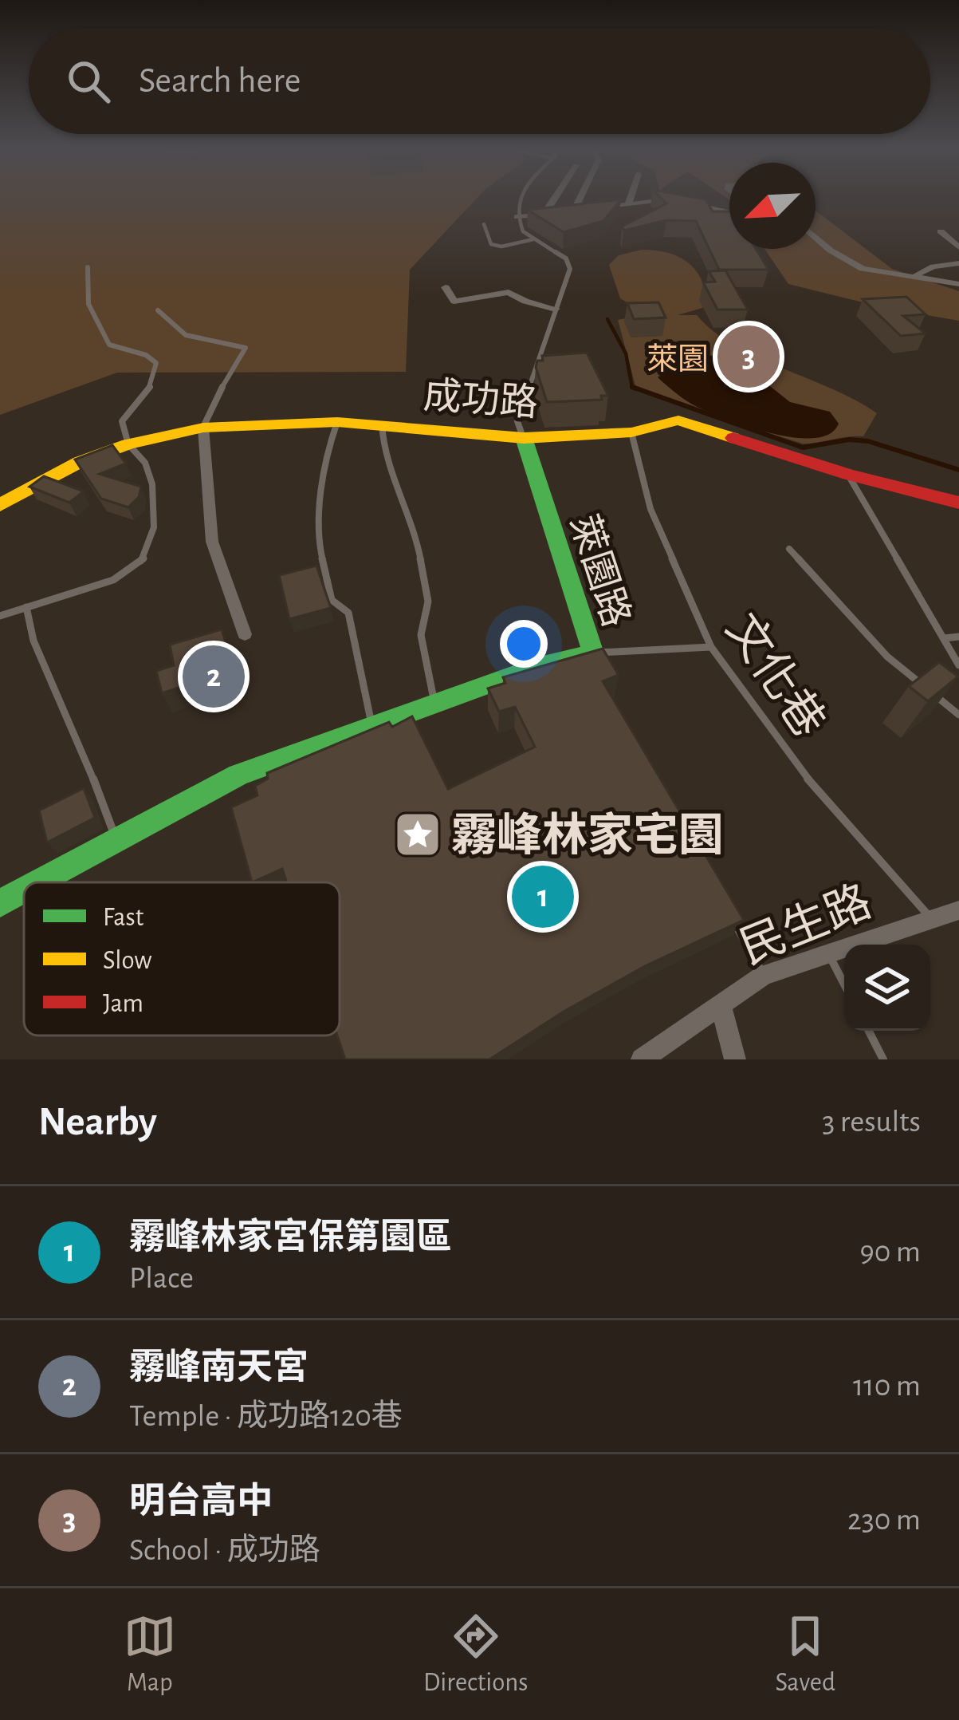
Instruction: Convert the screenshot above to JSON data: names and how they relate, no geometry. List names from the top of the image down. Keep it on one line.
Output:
{"streets":{"street":["成功路","萊園路","民生路"],"lane":["文化巷"]},"crossings":[["成功路","萊園路"],["成功路","文化巷"],["文化巷","民生路"]],"parks":["萊園"],"places":{"place":["霧峰林家宅園"]},"legend":["Fast","Slow","Jam"],"north":"bottom left","page":{"search":"Search here","pins":["3","2","1"],"heading":["Nearby","3 results"],"list":[{"mark":"1","name":"霧峰林家宮保第園區","note":"Place","value":"90 m"},{"mark":"2","name":"霧峰南天宮","note":"Temple · 成功路120巷","value":"110 m"},{"mark":"3","name":"明台高中","note":"School · 成功路","value":"230 m"}],"nav":["Map","Directions","Saved"]}}
